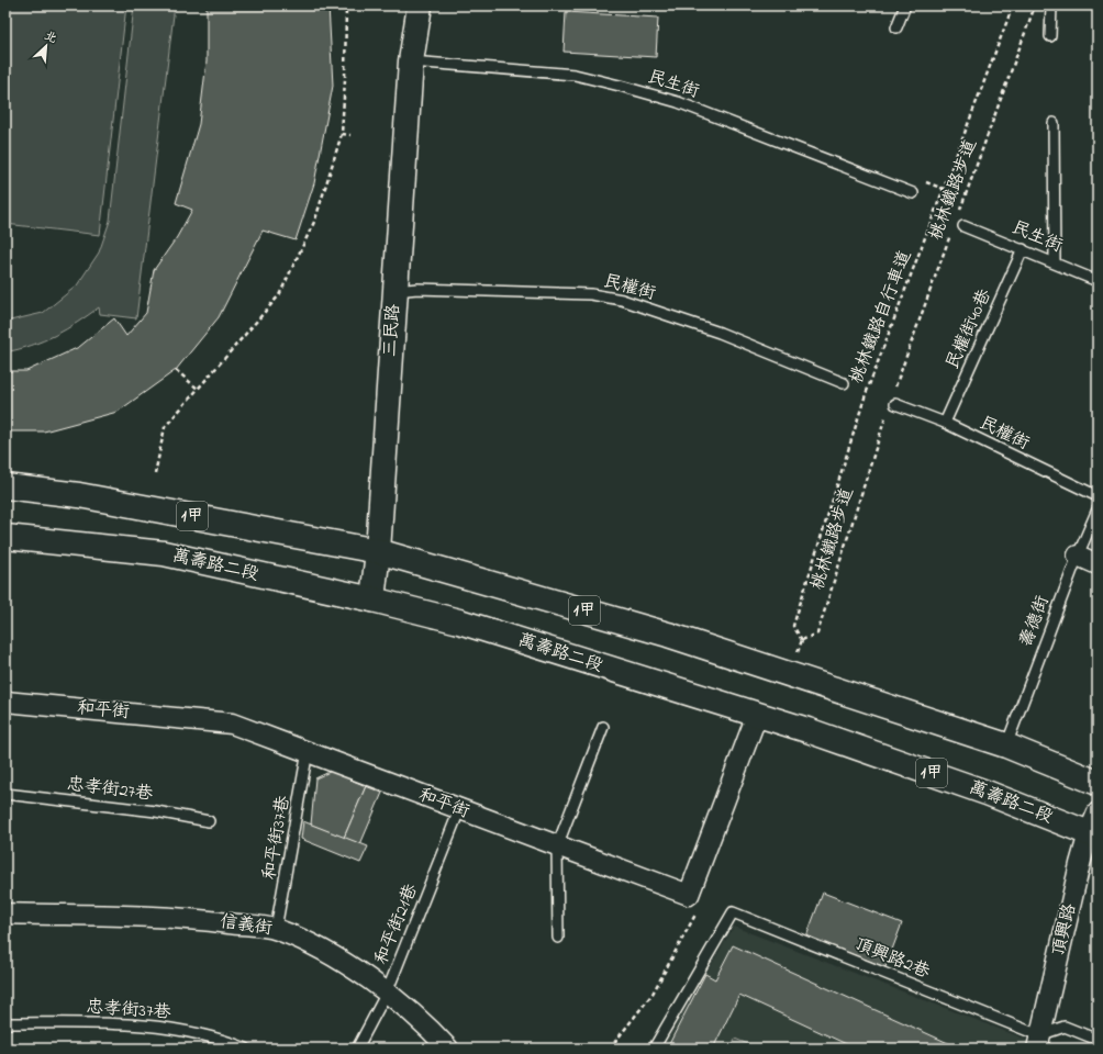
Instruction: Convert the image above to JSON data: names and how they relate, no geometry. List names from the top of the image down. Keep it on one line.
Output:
{"streets":{"main road":["三民路","1甲","萬壽路二段"],"street":["和平街","信義街","頂興路"],"lane":["民生街","民權街","民權街40巷","壽德街","忠孝街27巷","和平街37巷","和平街21巷","頂興路2巷","忠孝街37巷"],"path":["桃林鐵路步道","桃林鐵路自行車道"]},"crossings":[["民生街","民權街40巷"],["民生街","三民路"],["桃林鐵路步道","桃林鐵路自行車道"],["民權街","民權街40巷"],["民權街","三民路"],["三民路","1甲"],["三民路","萬壽路二段"],["1甲","壽德街"],["萬壽路二段","和平街"],["萬壽路二段","頂興路"],["和平街","和平街37巷"],["和平街","和平街21巷"],["和平街37巷","信義街"],["和平街21巷","信義街"],["頂興路","頂興路2巷"]],"north":"top right"}
